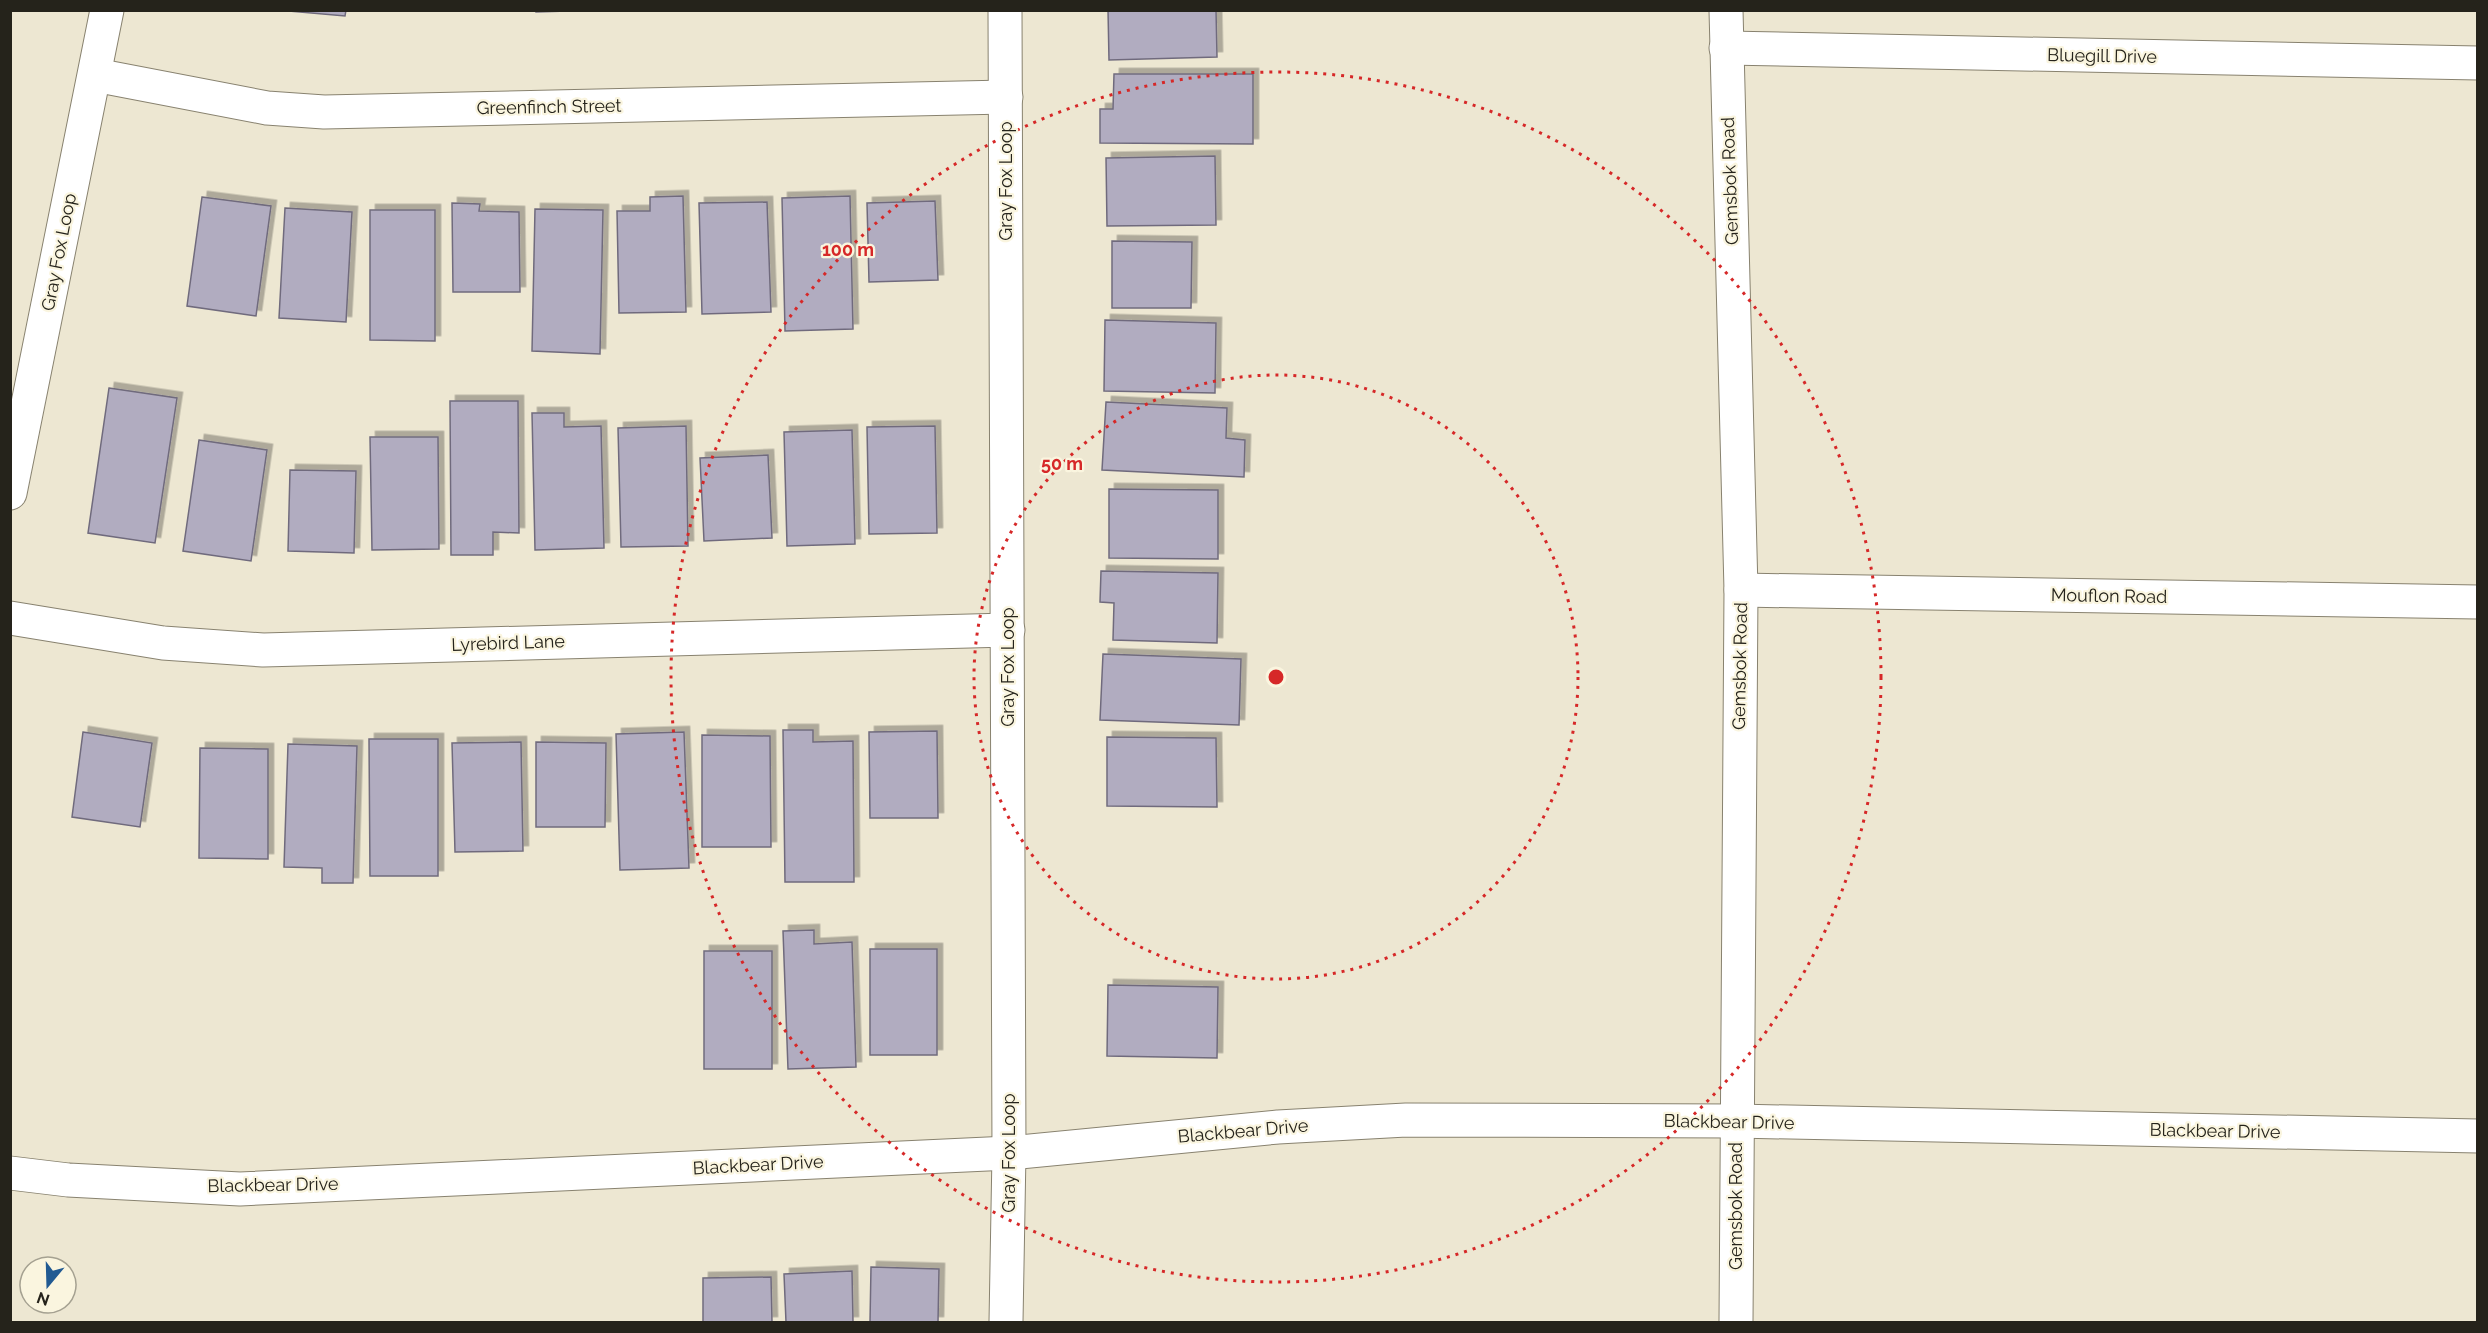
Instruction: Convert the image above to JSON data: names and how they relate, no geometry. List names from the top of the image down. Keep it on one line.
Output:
{"streets":{"street":["Bluegill Drive","Greenfinch Street","Gray Fox Loop","Gemsbok Road","Mouflon Road","Lyrebird Lane","Blackbear Drive"]},"crossings":[["Bluegill Drive","Gemsbok Road"],["Greenfinch Street","Gray Fox Loop"],["Gray Fox Loop","Lyrebird Lane"],["Gray Fox Loop","Blackbear Drive"],["Gemsbok Road","Mouflon Road"],["Gemsbok Road","Blackbear Drive"]],"north":"bottom","rings":["100 m","50 m"]}
